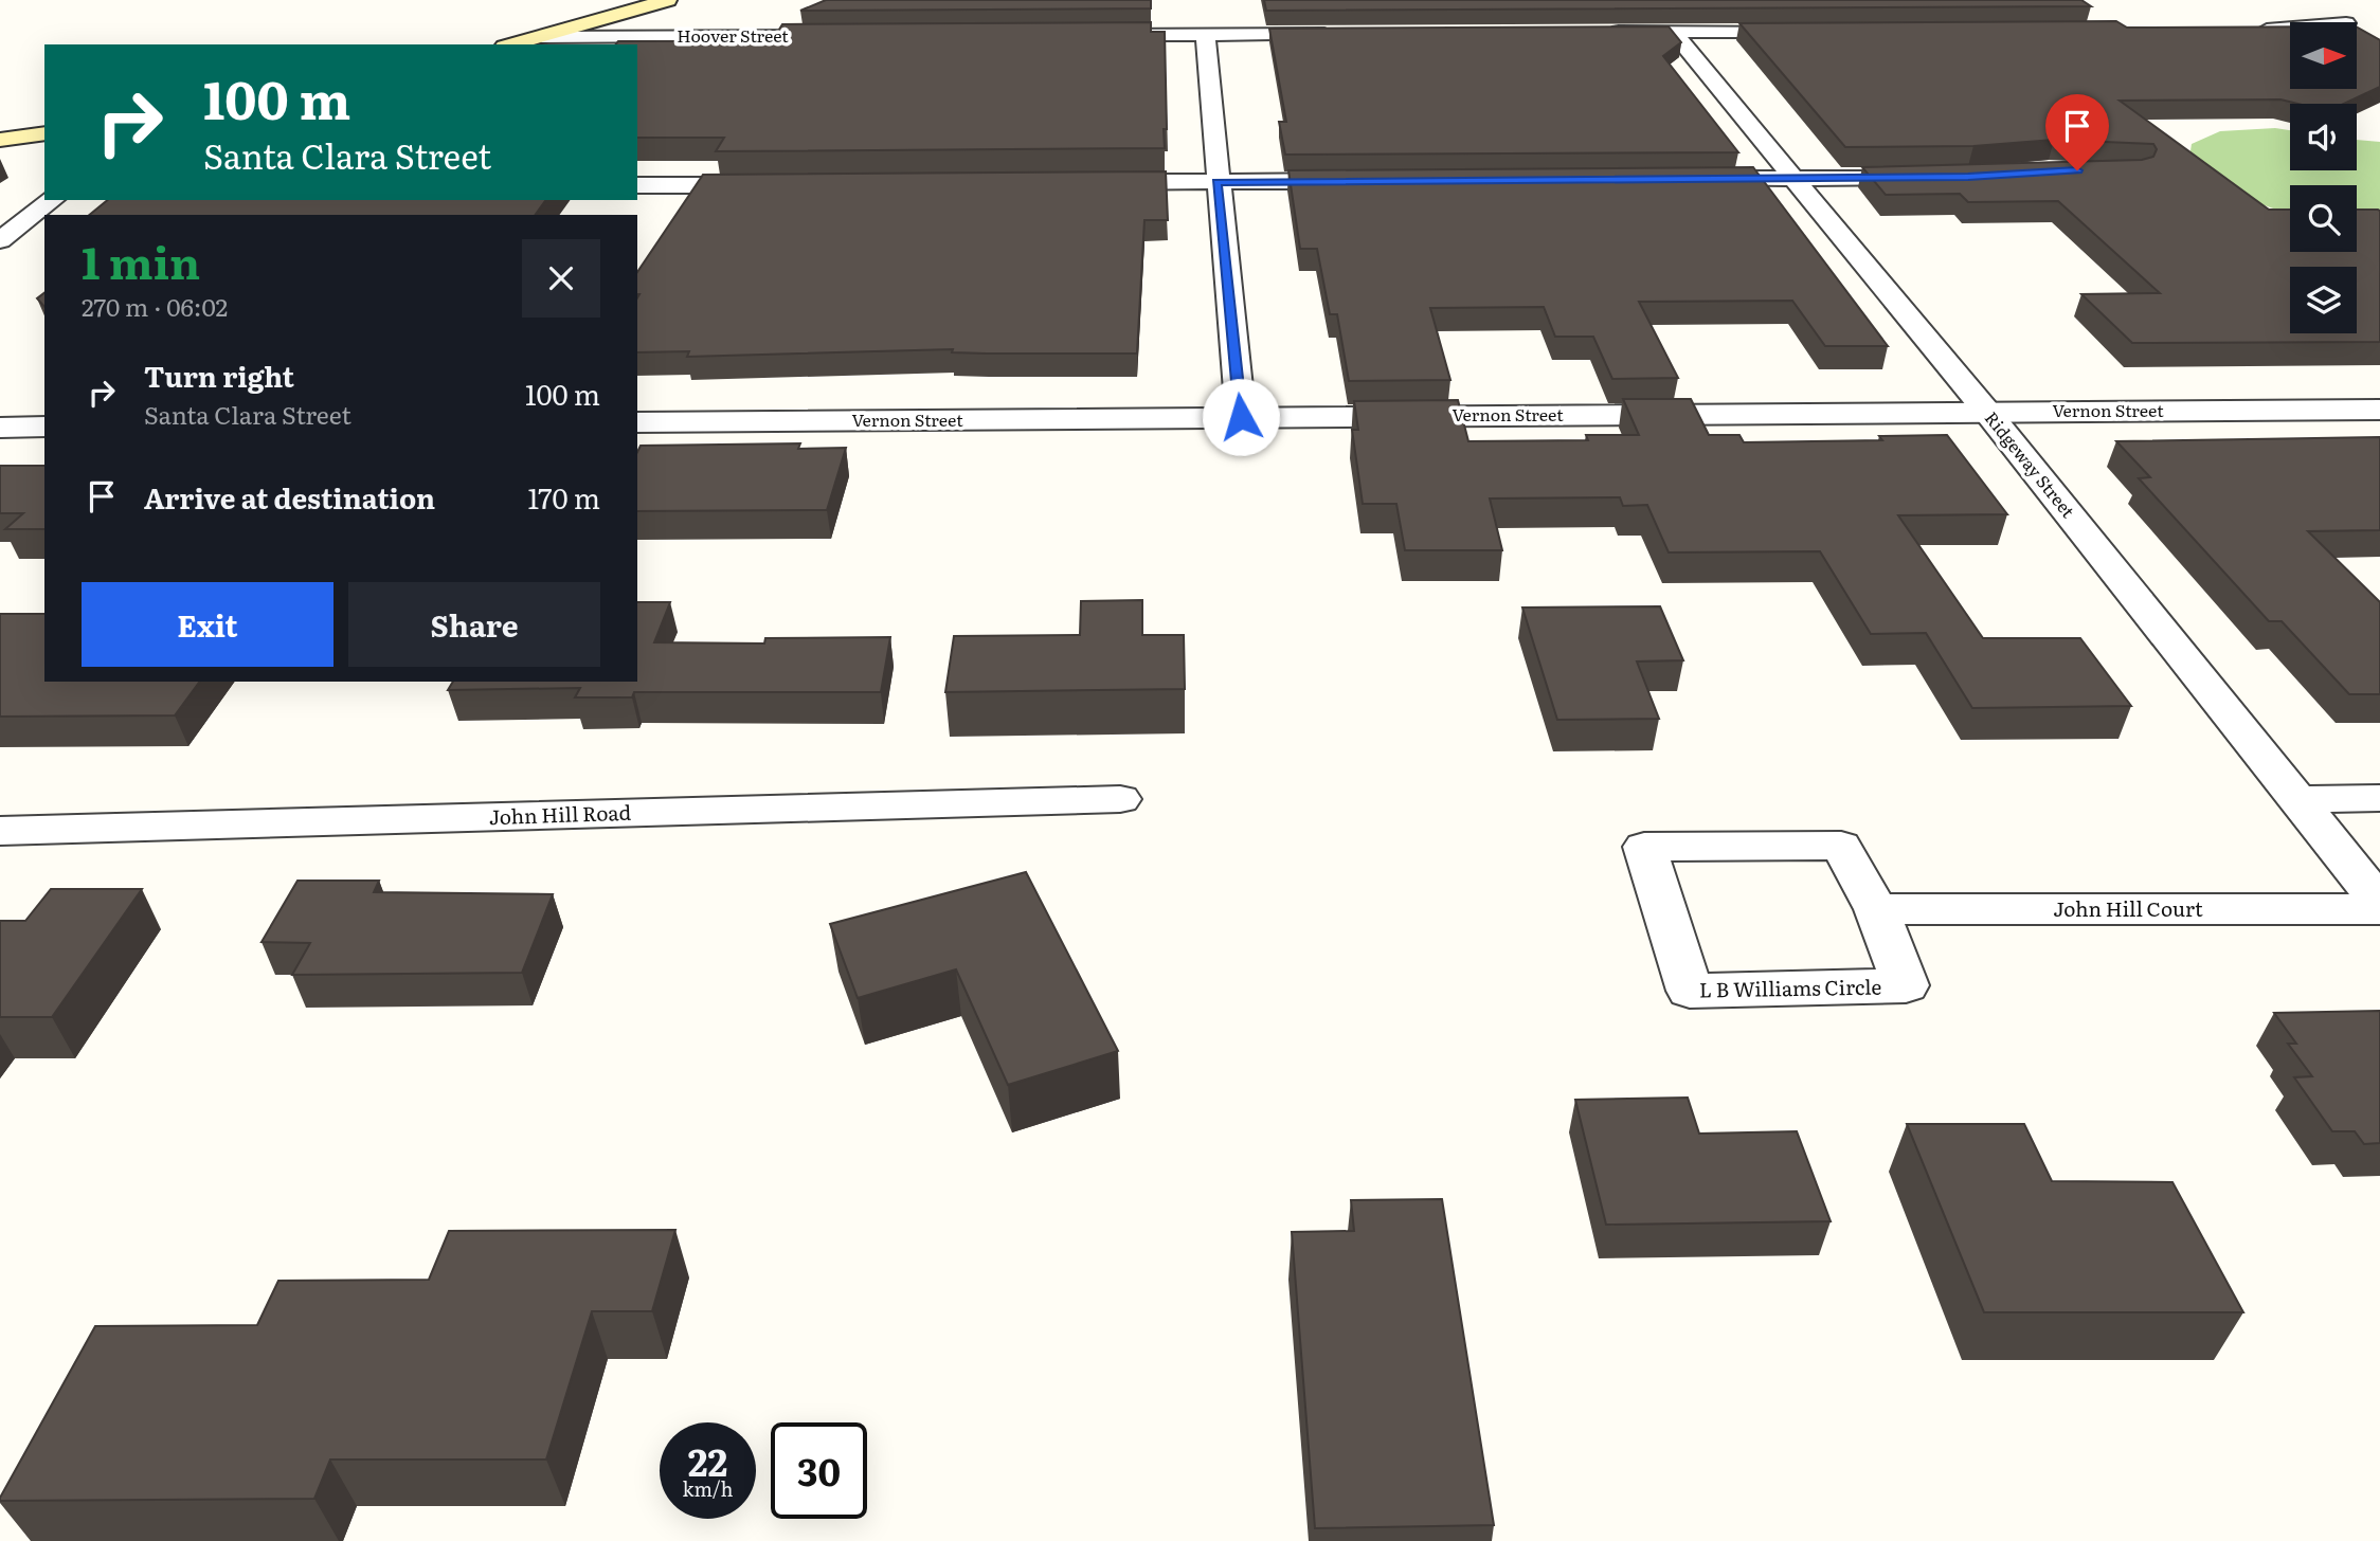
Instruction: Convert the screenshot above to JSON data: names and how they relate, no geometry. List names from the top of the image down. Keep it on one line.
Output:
{"streets":{"street":["Hoover Street","Vernon Street","Ridgeway Street","John Hill Road","John Hill Court","L B Williams Circle"]},"crossings":[["Vernon Street","Ridgeway Street"],["John Hill Court","L B Williams Circle"]],"north":"right","page":{"turn":["100 m","Santa Clara Street"],"heading":["1 min","270 m · 06:02"],"list":[{"name":"Turn right","note":"Santa Clara Street","value":"100 m"},{"name":"Arrive at destination","value":"170 m"}],"buttons":["Exit","Share"],"speed":"22 km/h","limit":"30"}}
